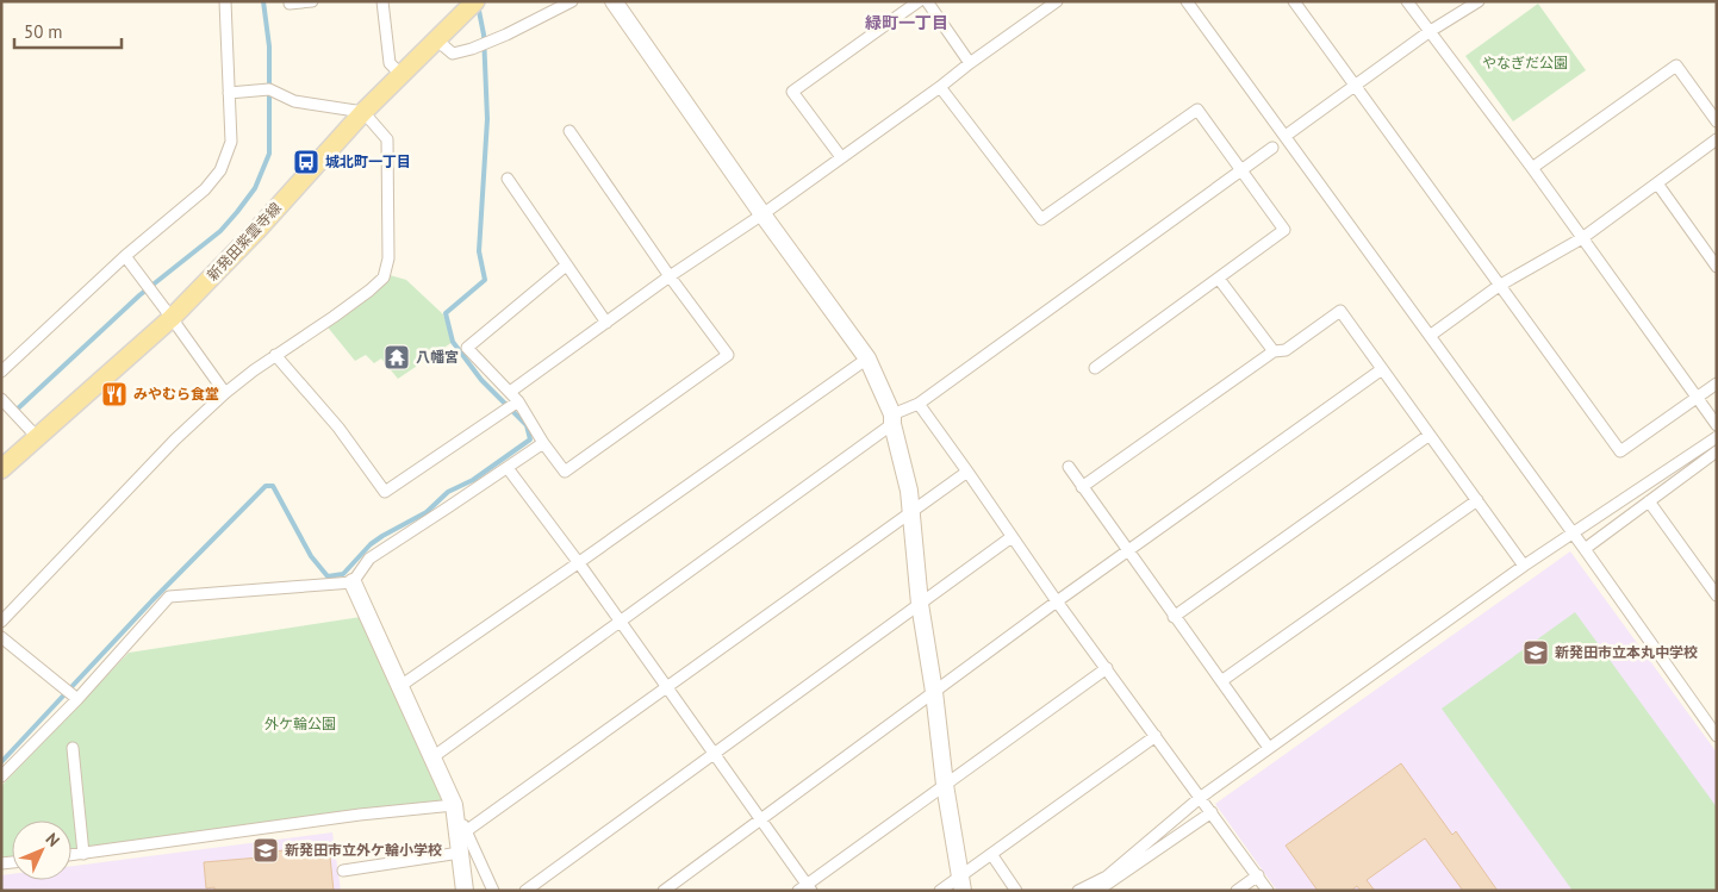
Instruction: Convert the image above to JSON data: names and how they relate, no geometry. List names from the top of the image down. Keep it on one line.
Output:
{"streets":{"main road":["新発田紫雲寺線"]},"districts":["緑町一丁目"],"parks":["やなぎだ公園","外ケ輪公園"],"places":{"bus stop":["城北町一丁目"],"temple":["八幡宮"],"restaurant":["みやむら食堂"],"school or university":["新発田市立本丸中学校","新発田市立外ケ輪小学校"]},"scale_bar":"50 m","north":"top right"}
